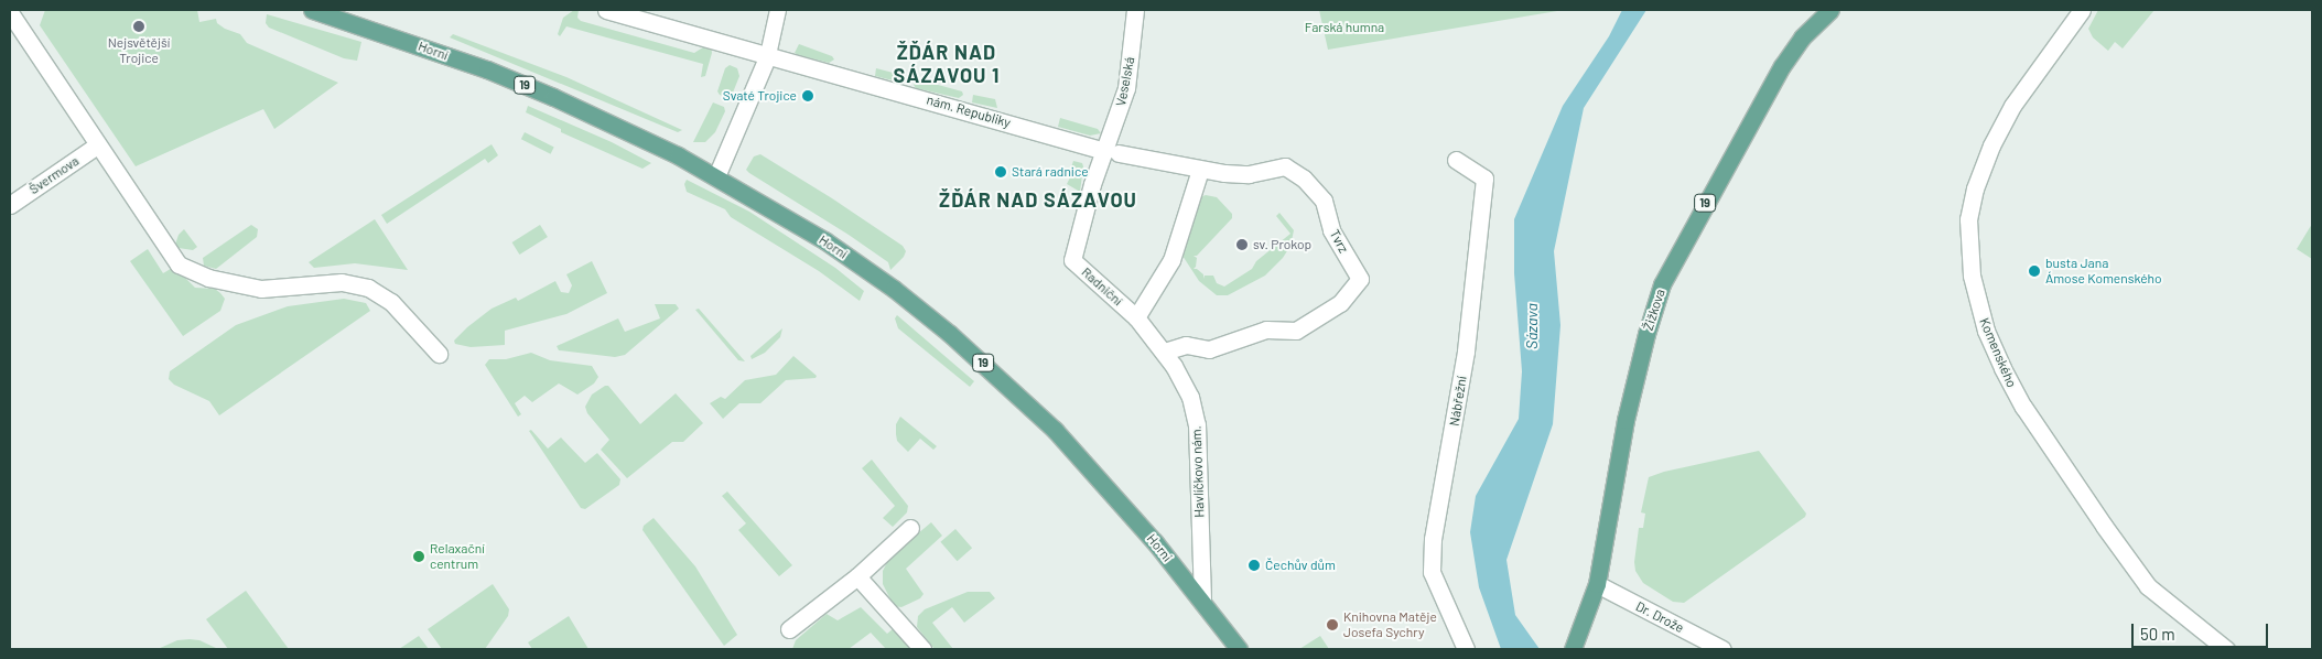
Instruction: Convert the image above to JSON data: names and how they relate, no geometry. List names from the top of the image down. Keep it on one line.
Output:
{"streets":{"main road":["Horní","19","Žižkova"],"street":["Veselská","nám. Republiky","Švermova","Tvrz","Radniční","Komenského","Nábřežní","Havlíčkovo nám.","Dr. Drože"]},"crossings":[["Horní","Havlíčkovo nám."],["Veselská","nám. Republiky"],["Veselská","Tvrz"],["Veselská","Radniční"],["nám. Republiky","Tvrz"],["nám. Republiky","Radniční"],["Tvrz","Radniční"],["Tvrz","Havlíčkovo nám."],["Radniční","Havlíčkovo nám."],["Žižkova","Dr. Drože"]],"districts":["ŽĎÁR NAD SÁZAVOU 1","ŽĎÁR NAD SÁZAVOU"],"water":["Sázava"],"parks":["Farská humna"],"places":["Nejsvětější Trojice","Svaté Trojice","Stará radnice","sv. Prokop","busta Jana Ámose Komenského","Relaxační centrum","Čechův dům","Knihovna Matěje Josefa Sychry"],"scale_bar":"50 m"}
